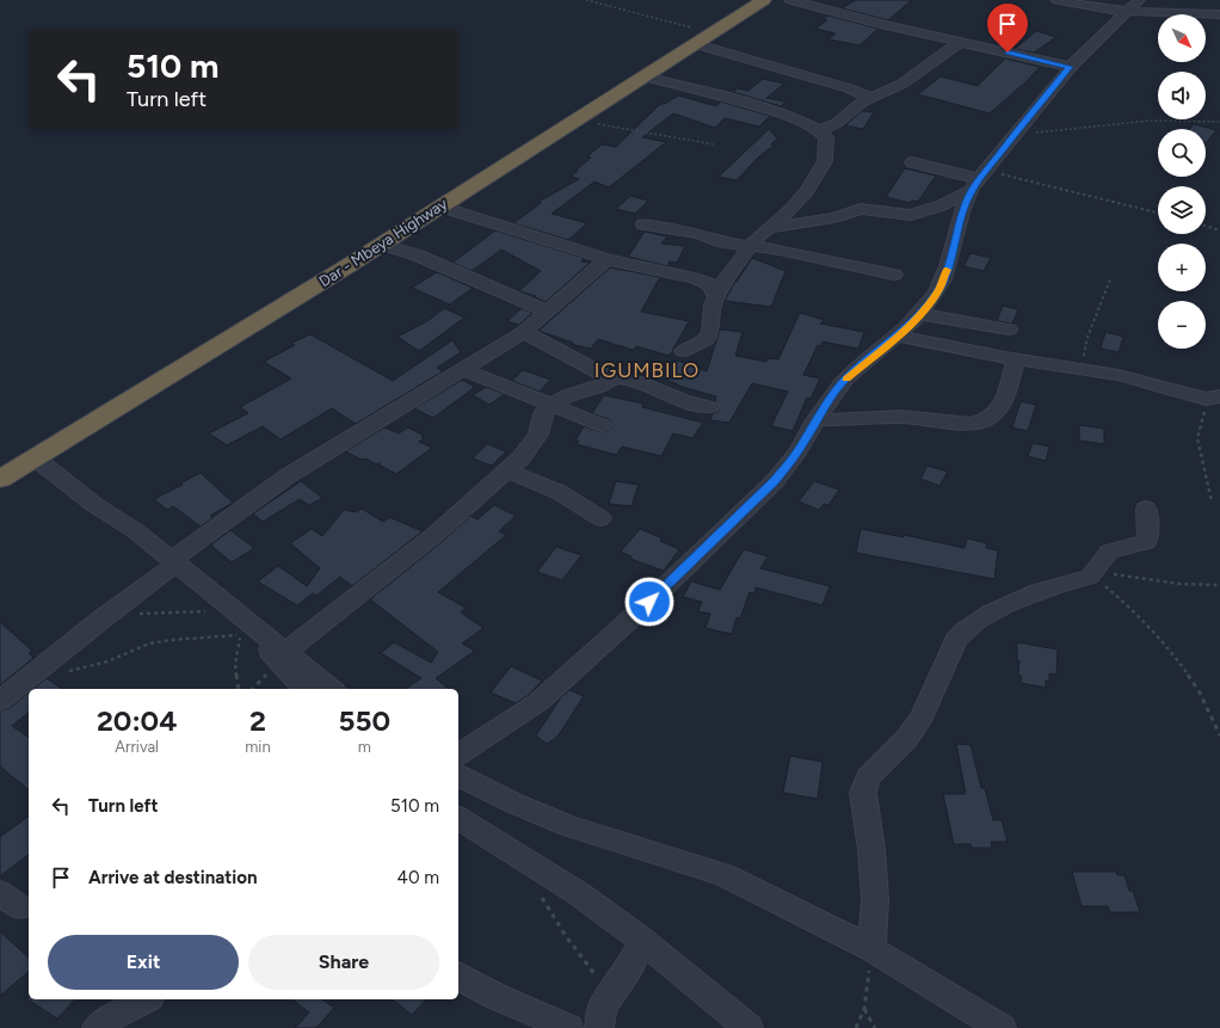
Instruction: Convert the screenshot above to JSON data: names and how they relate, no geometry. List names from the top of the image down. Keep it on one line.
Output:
{"streets":{"highway":["Dar - Mbeya Highway"]},"districts":["IGUMBILO"],"north":"bottom right","page":{"map_buttons":["+","−"],"turn":["510 m","Turn left"],"eta":["20:04","Arrival","2","min","550","m"],"list":[{"name":"Turn left","value":"510 m"},{"name":"Arrive at destination","value":"40 m"}],"buttons":["Exit","Share"]}}
